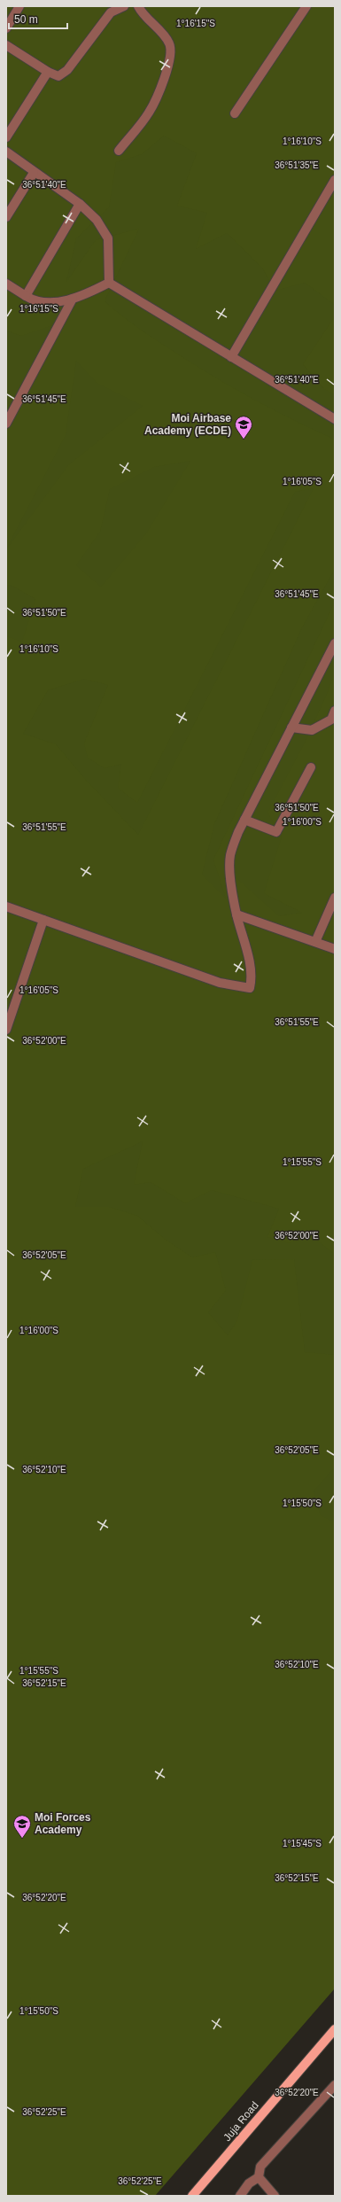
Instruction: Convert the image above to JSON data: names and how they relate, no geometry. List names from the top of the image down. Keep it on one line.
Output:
{"streets":{"main road":["Juja Road"]},"places":{"school or university":["Moi Airbase Academy (ECDE)","Moi Forces Academy"]},"scale_bar":"50 m","coordinates":["1°16'15\"S","1°16'10\"S","36°51'35\"E","36°51'40\"E","36°51'45\"E","1°16'05\"S","36°51'50\"E","1°16'00\"S","36°51'55\"E","36°52'00\"E","1°15'55\"S","36°52'05\"E","36°52'10\"E","1°15'50\"S","36°52'15\"E","1°15'45\"S","36°52'20\"E","36°52'25\"E"]}
